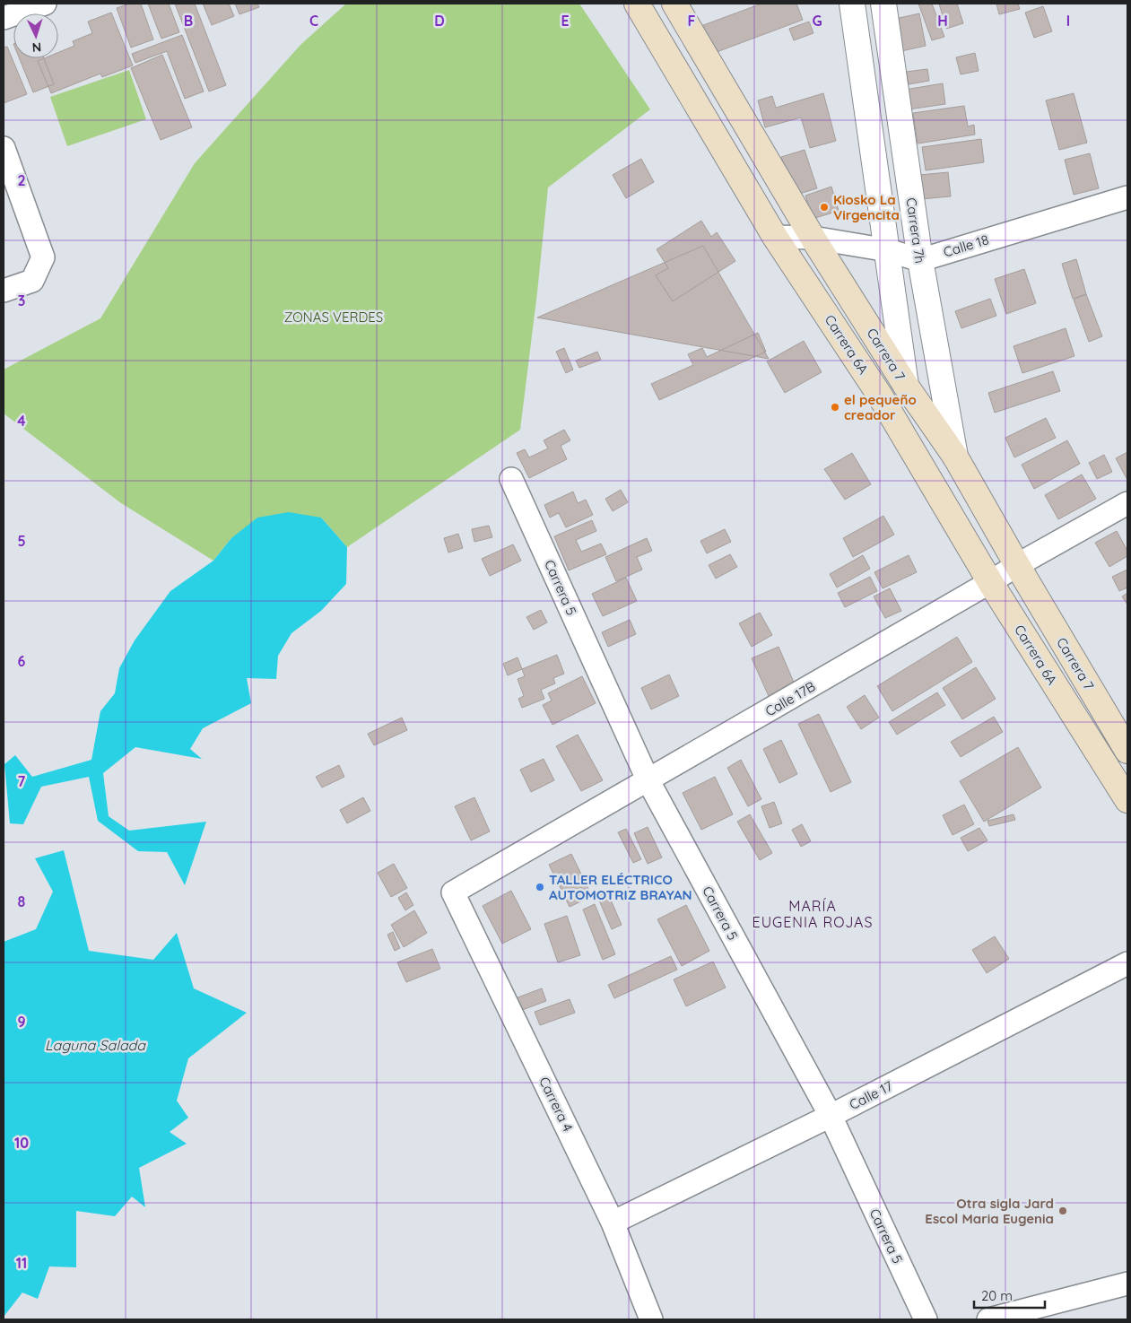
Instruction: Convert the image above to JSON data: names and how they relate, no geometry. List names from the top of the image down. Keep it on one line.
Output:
{"streets":{"main road":["Carrera 6A","Carrera 7"],"street":["Carrera 7h","Calle 18","Carrera 5","Calle 17B","Calle 17","Carrera 4"]},"crossings":[["Carrera 7h","Calle 18"],["Carrera 7h","Carrera 7"],["Carrera 6A","Calle 17B"],["Carrera 7","Calle 17B"],["Carrera 5","Calle 17B"],["Carrera 5","Calle 17"],["Calle 17B","Carrera 4"],["Calle 17","Carrera 4"]],"districts":["MARÍA EUGENIA ROJAS"],"water":["Laguna Salada"],"parks":["ZONAS VERDES"],"places":["Kiosko La Virgencita","el pequeño creador","TALLER ELÉCTRICO AUTOMOTRIZ BRAYAN","Otra sigla Jard Escol Maria Eugenia"],"scale_bar":"20 m","north":"bottom","grid":{"columns":["B","C","D","E","F","G","H","I"],"rows":["2","3","4","5","6","7","8","9","10","11"]}}
